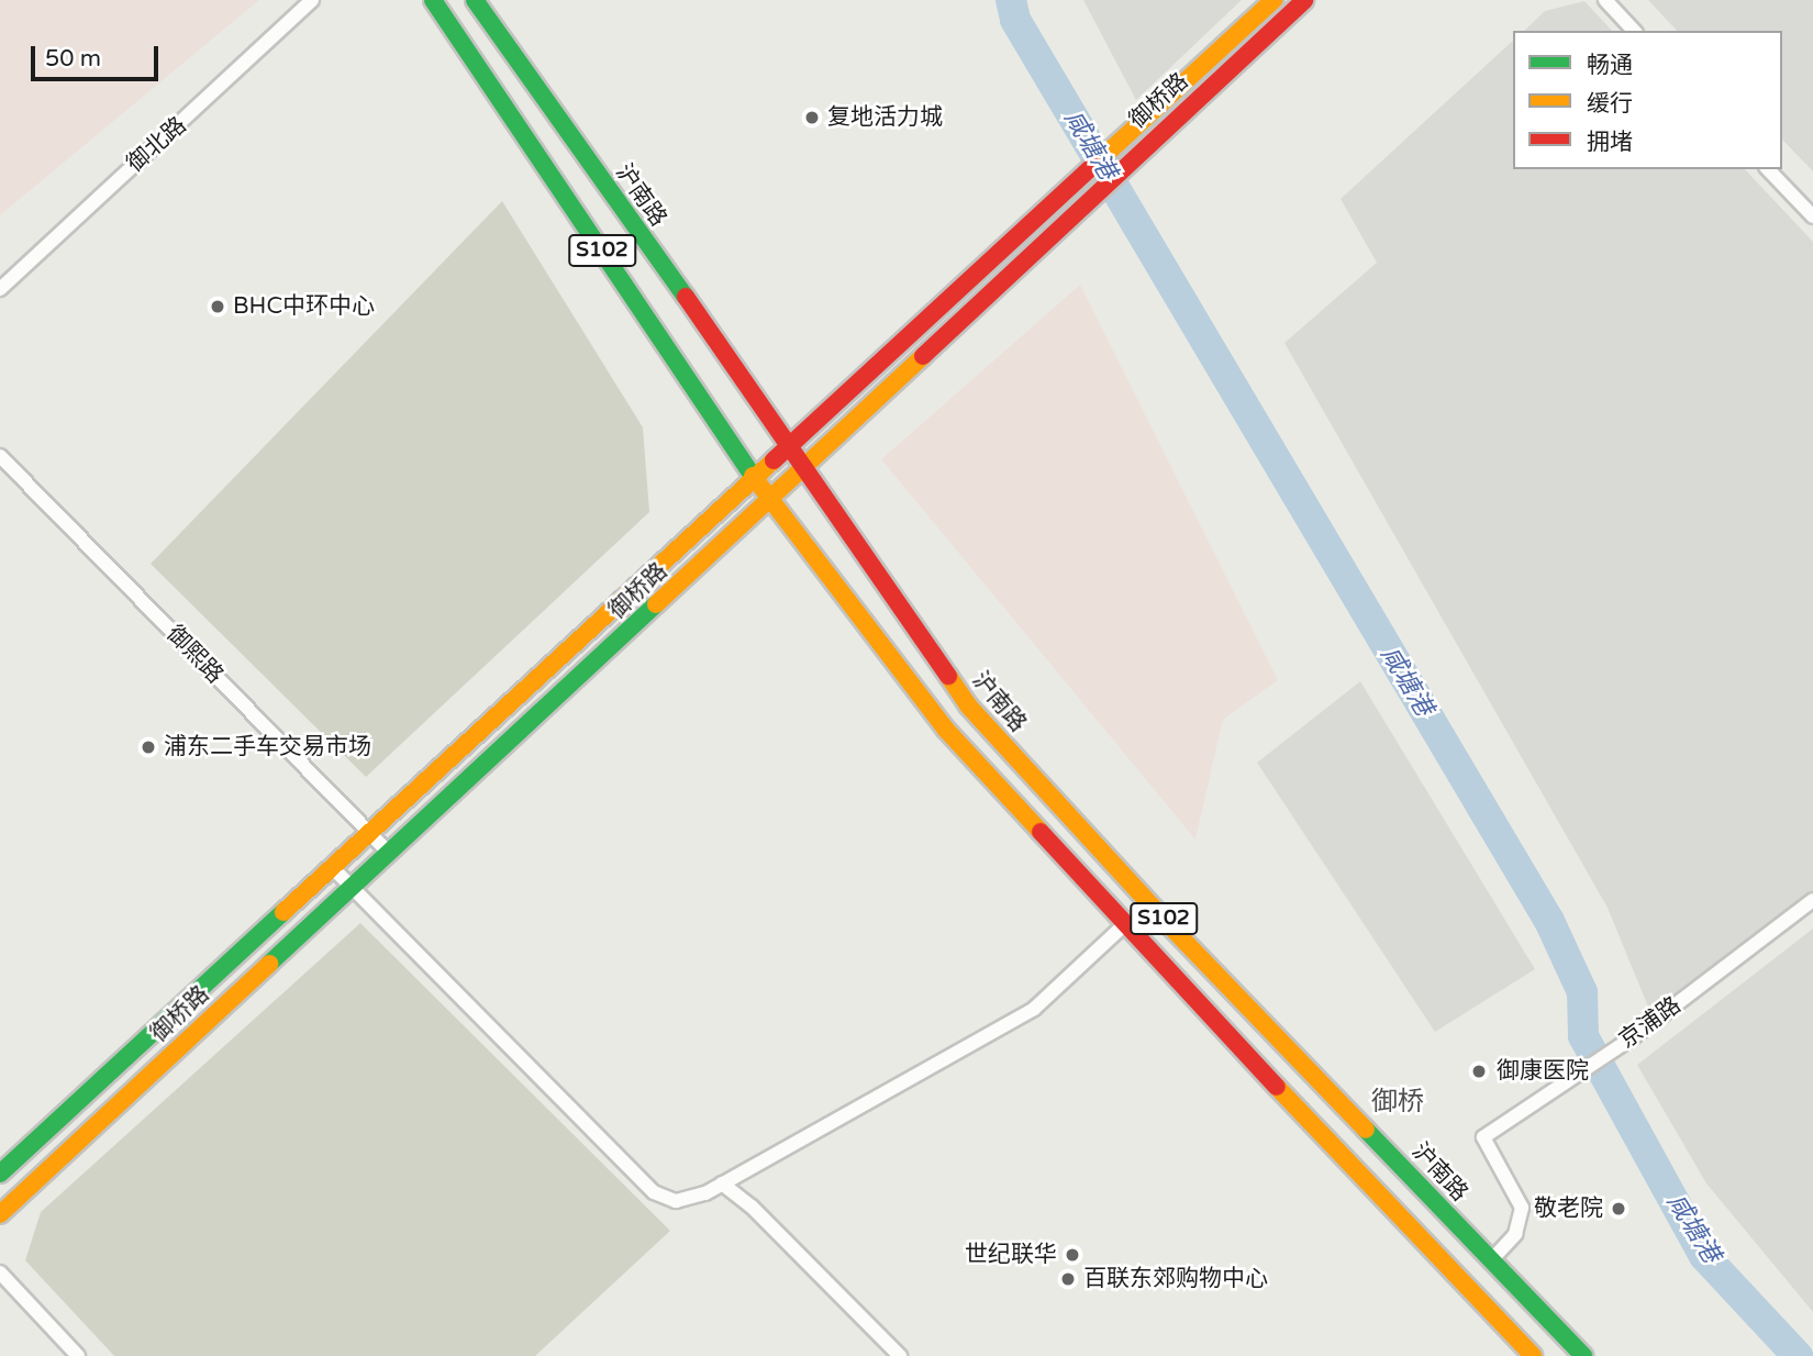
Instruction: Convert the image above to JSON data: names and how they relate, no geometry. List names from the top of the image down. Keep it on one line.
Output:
{"streets":{"main road":["御桥路","沪南路","S102"],"street":["御北路","御熙路","京浦路"]},"crossings":[["御桥路","沪南路"],["御桥路","S102"],["御桥路","御熙路"],["沪南路","京浦路"]],"districts":["御桥"],"water":["咸塘港"],"places":["复地活力城","BHC中环中心","浦东二手车交易市场","御康医院","敬老院","世纪联华","百联东郊购物中心"],"legend":["畅通","缓行","拥堵"],"scale_bar":"50 m"}
